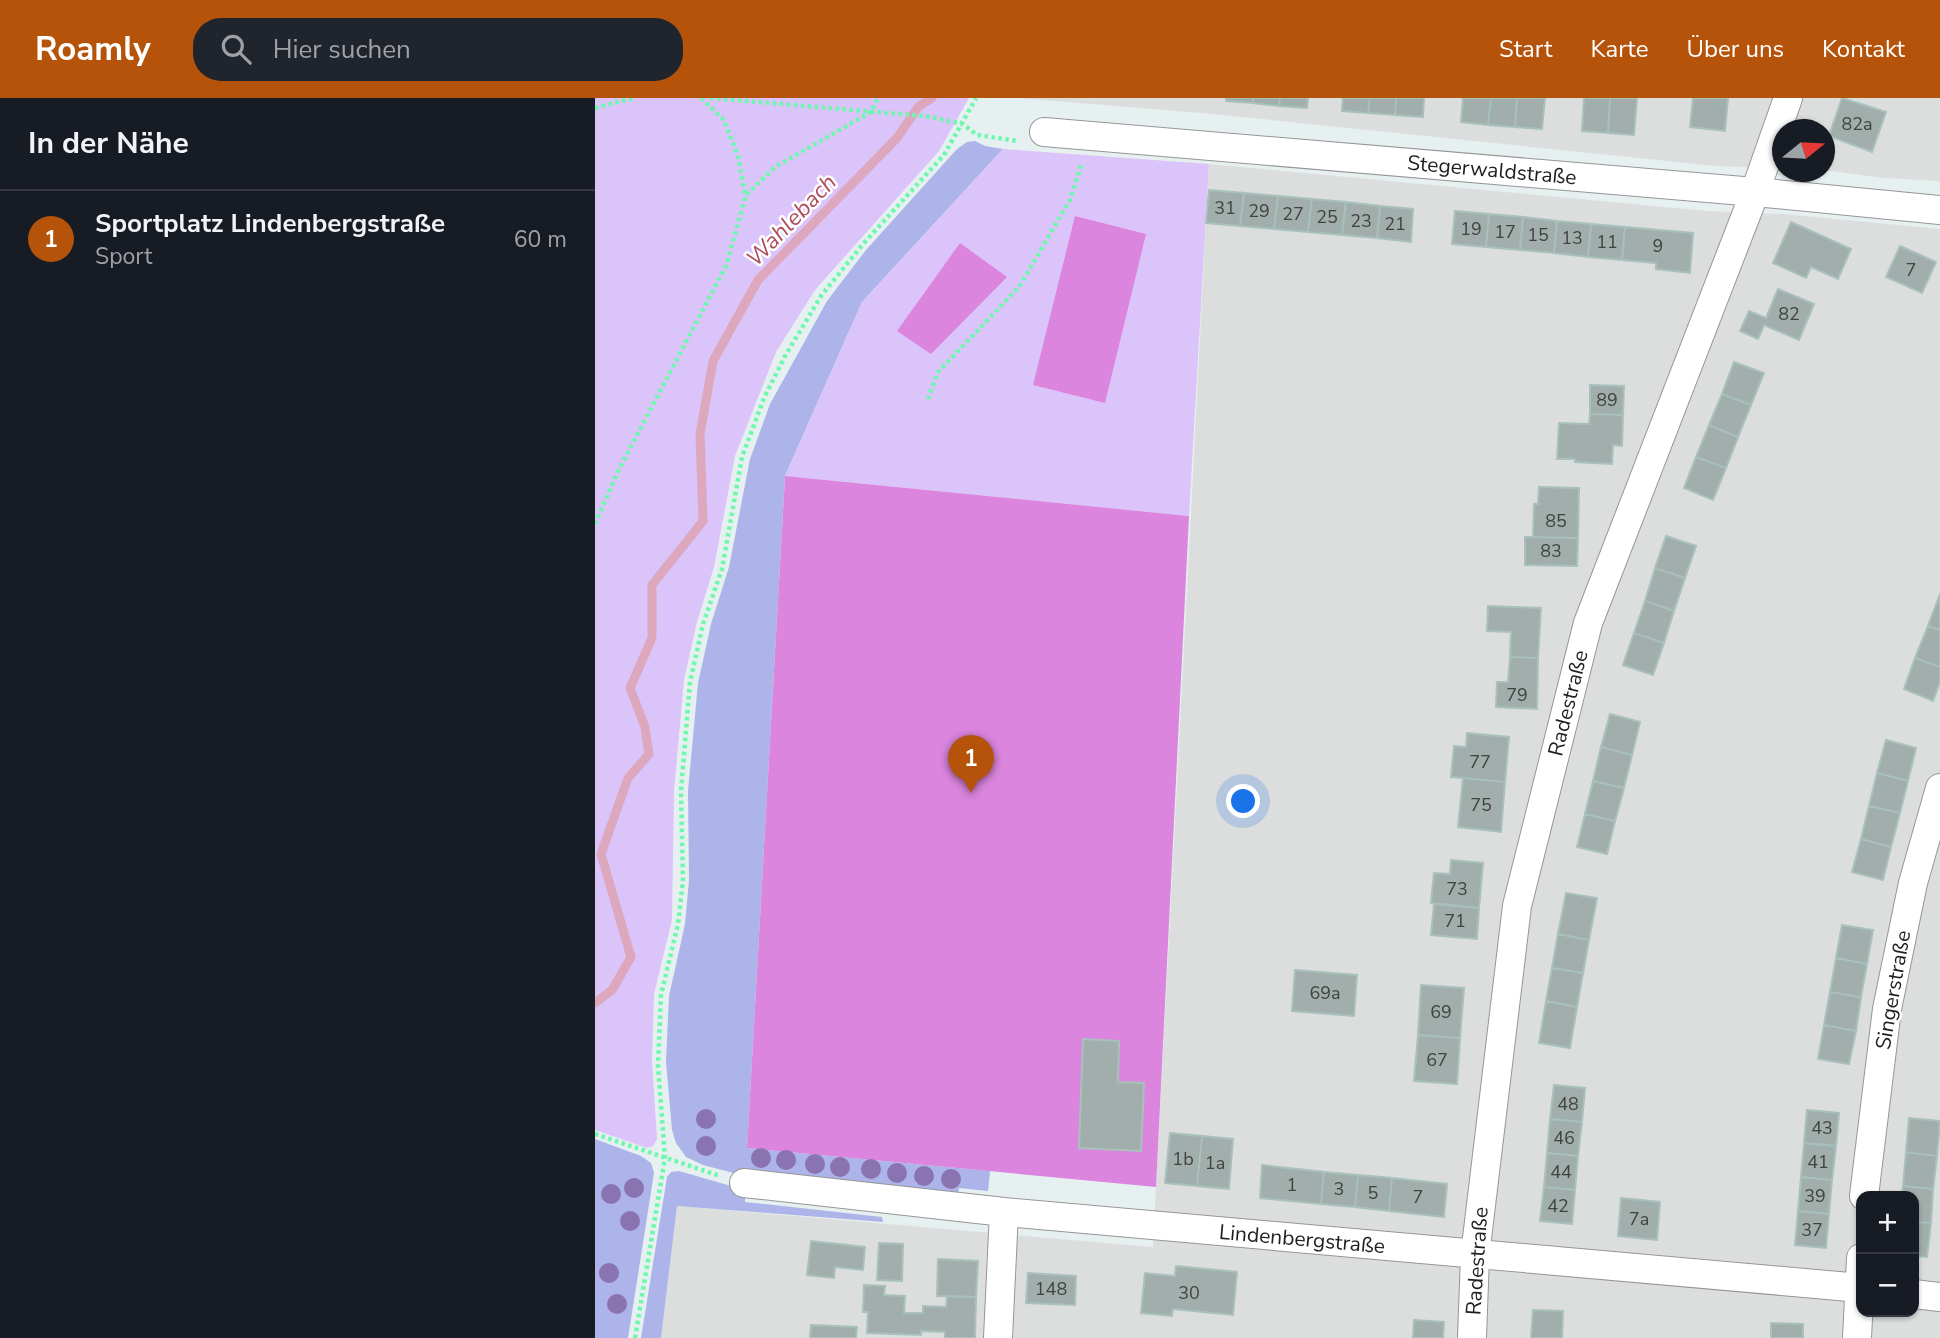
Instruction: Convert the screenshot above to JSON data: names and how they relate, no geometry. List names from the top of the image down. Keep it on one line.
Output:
{"streets":{"street":["Stegerwaldstraße","Radestraße","Singerstraße","Lindenbergstraße"]},"crossings":[["Stegerwaldstraße","Radestraße"],["Radestraße","Lindenbergstraße"]],"water":["Wahlebach"],"house_numbers":["82a","31","29","27","25","23","21","19","17","15","13","11","9","7","82","89","85","83","79","77","75","73","71","69a","69","67","48","43","46","1b","41","1a","44","1","3","5","39","7","42","7a","37","148","30"],"north":"right","page":{"header":"Roamly","search":"Hier suchen","nav":["Start","Karte","Über uns","Kontakt"],"heading":"In der Nähe","list":[{"mark":"1","name":"Sportplatz Lindenbergstraße","note":"Sport","value":"60 m"}],"pins":"1","map_buttons":["+","−"]}}
